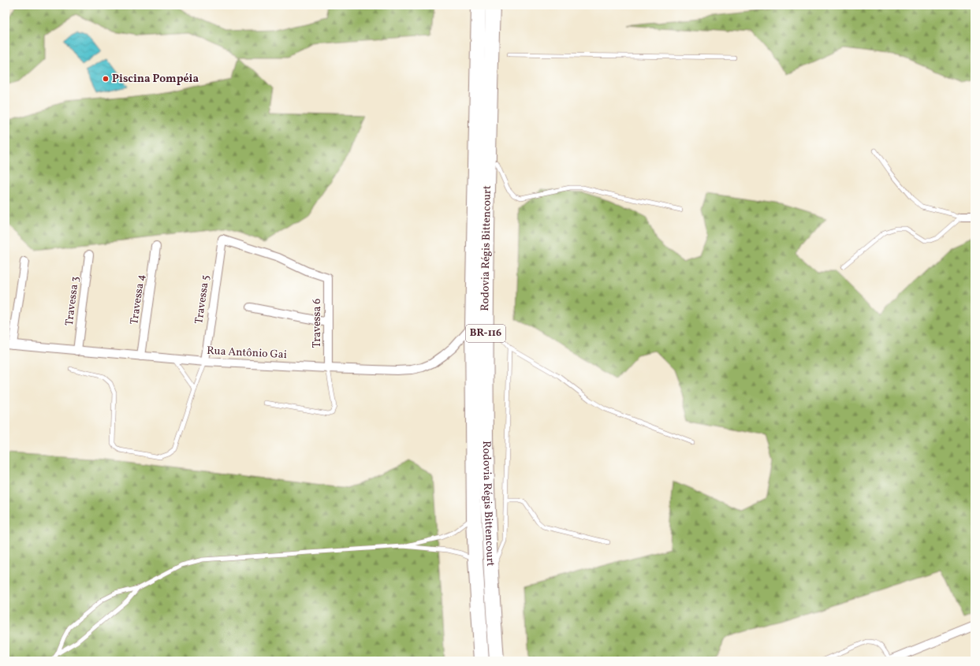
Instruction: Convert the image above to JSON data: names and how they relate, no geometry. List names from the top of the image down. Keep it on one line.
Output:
{"streets":{"highway":["Rodovia Régis Bittencourt","BR-116"],"street":["Travessa 4","Travessa 5","Travessa 3","Travessa 6","Rua Antônio Gai"]},"crossings":[["Rodovia Régis Bittencourt","Rua Antônio Gai"],["Travessa 4","Rua Antônio Gai"],["Travessa 5","Travessa 6"],["Travessa 5","Rua Antônio Gai"],["Travessa 3","Rua Antônio Gai"],["Travessa 6","Rua Antônio Gai"]],"places":["Piscina Pompéia"]}
